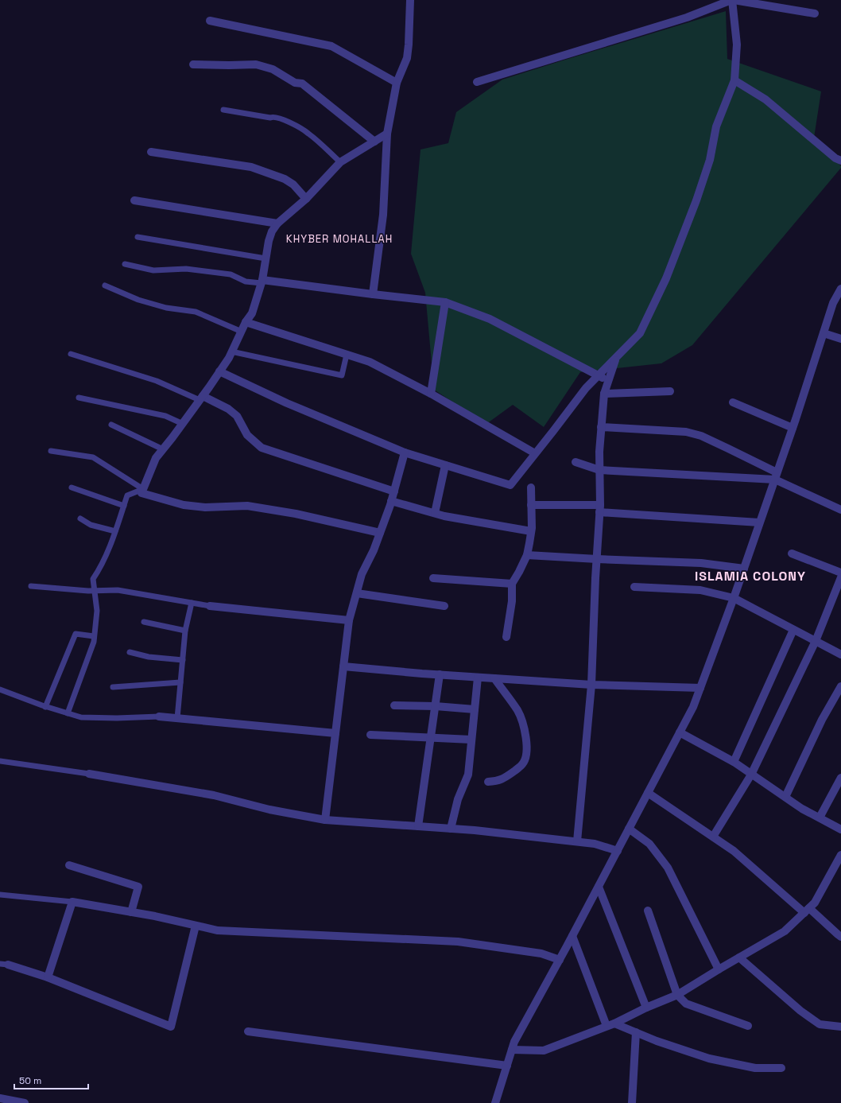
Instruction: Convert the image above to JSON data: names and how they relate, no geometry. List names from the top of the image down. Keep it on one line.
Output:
{"districts":["KHYBER MOHALLAH","ISLAMIA COLONY"],"scale_bar":"50 m"}
